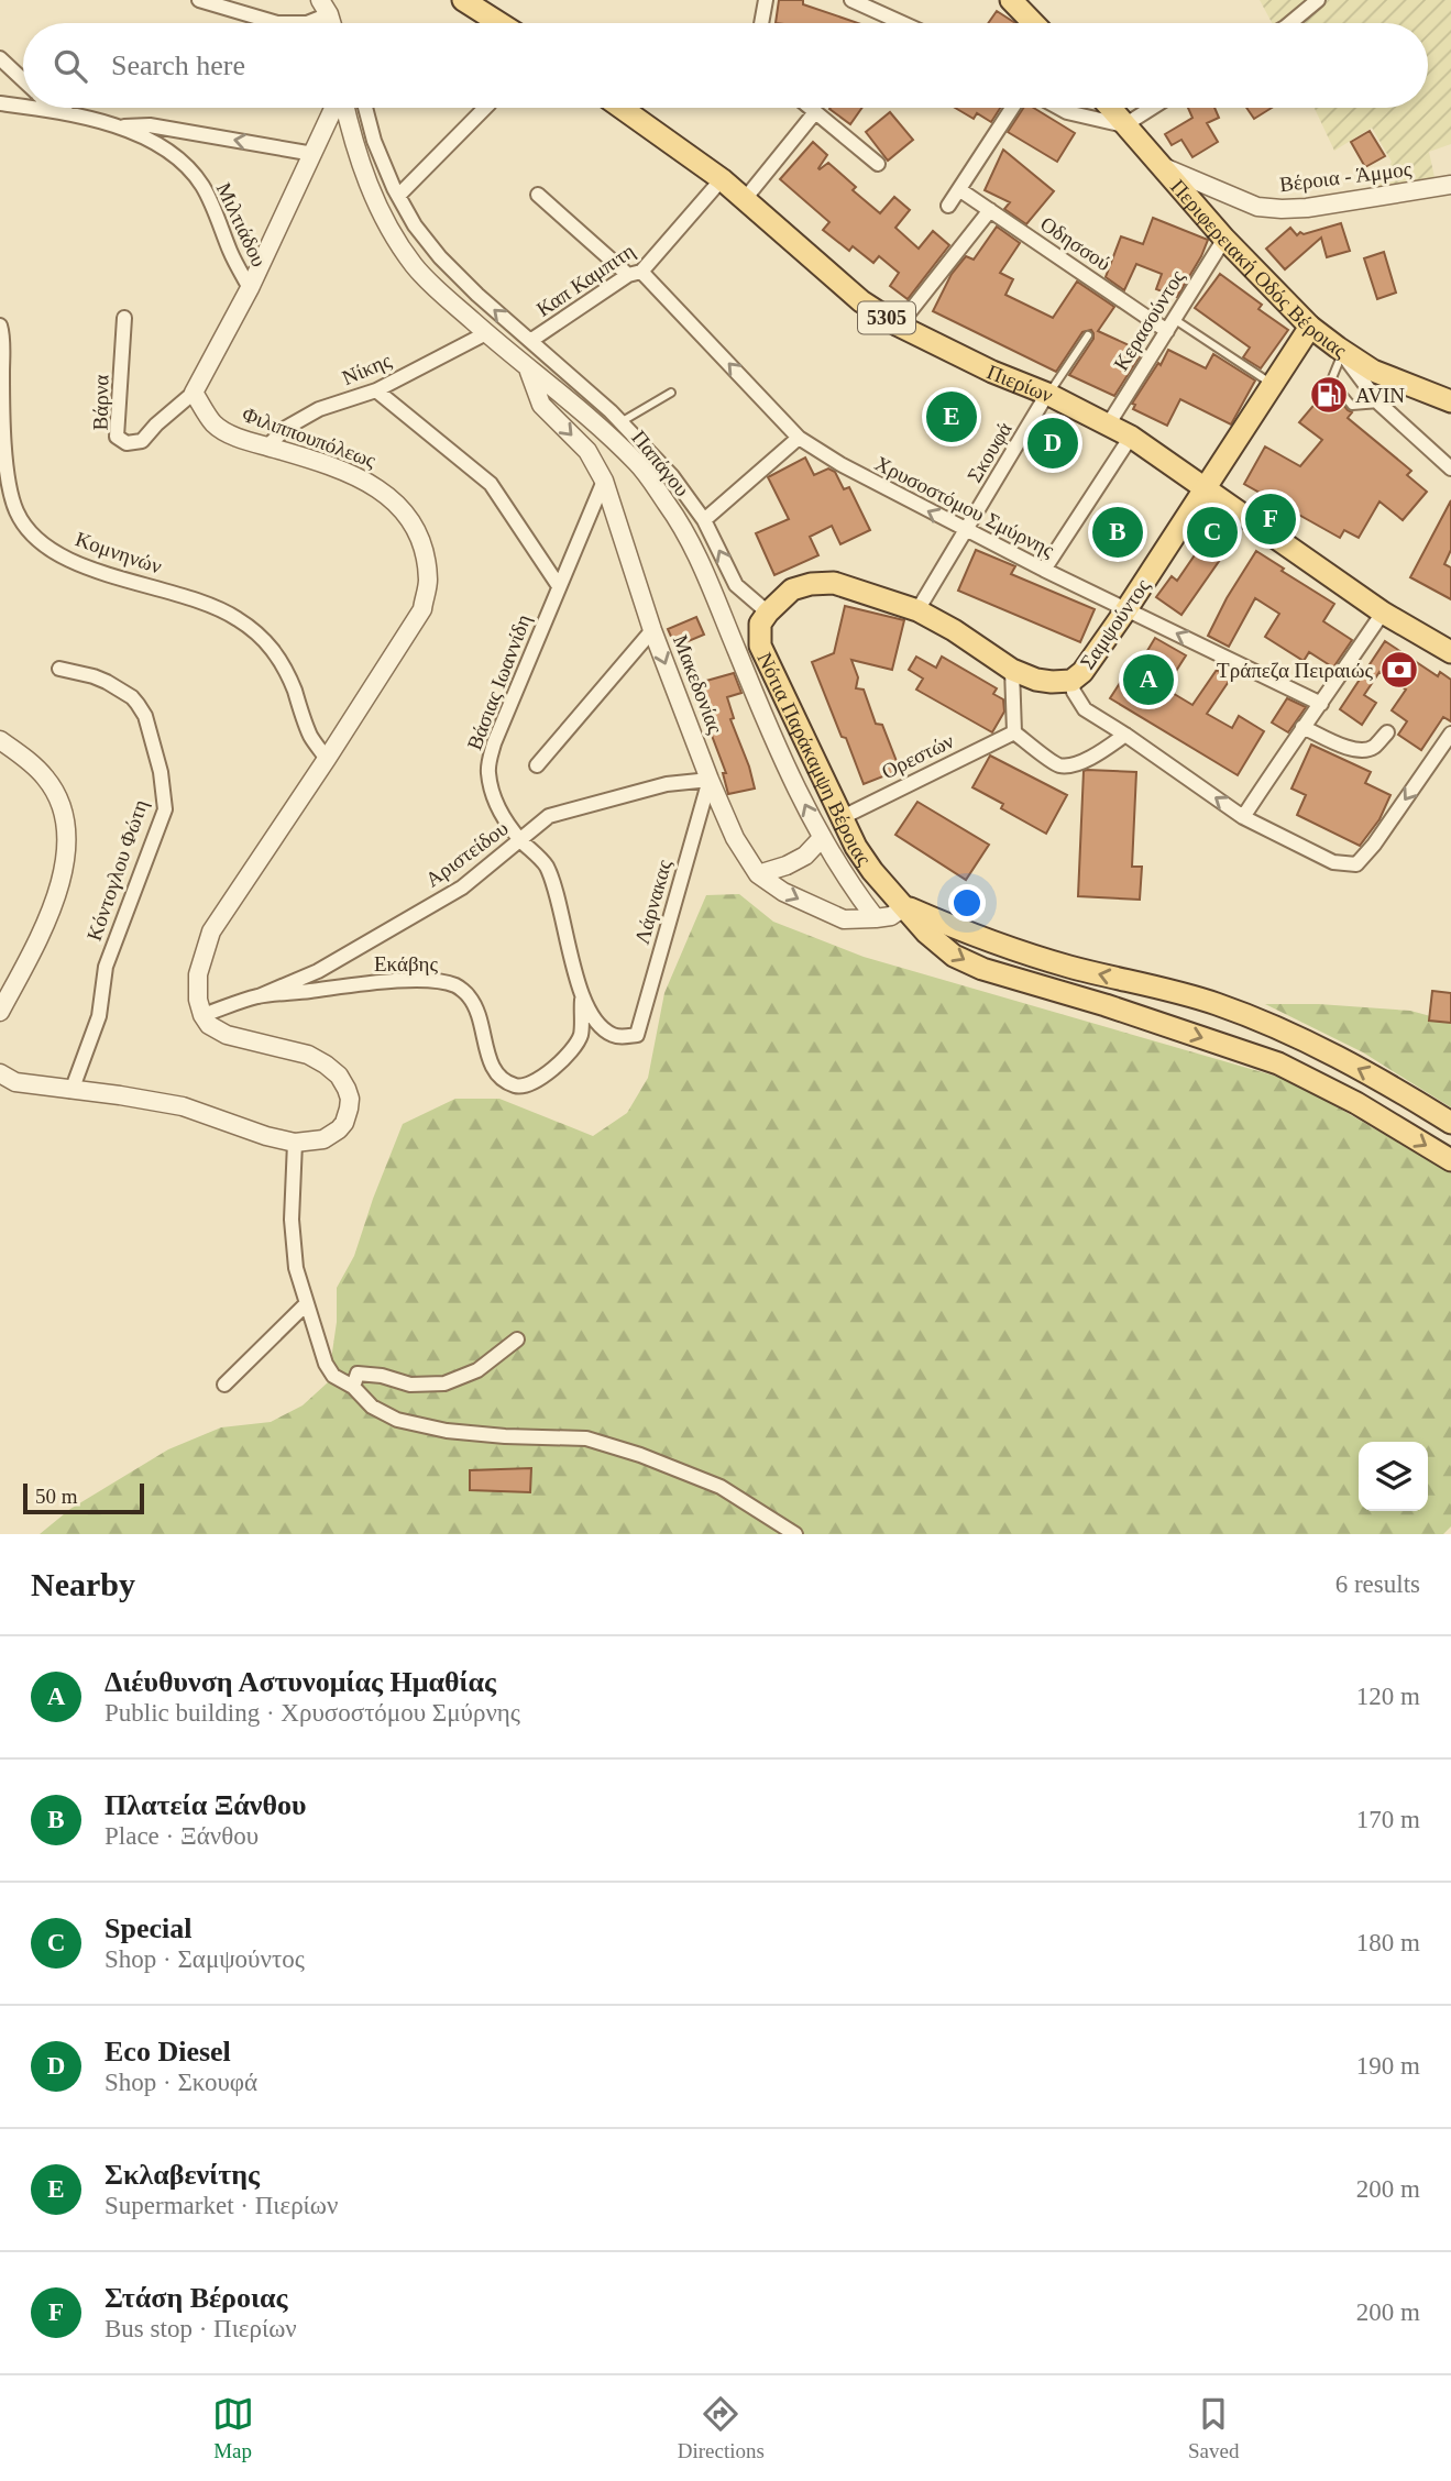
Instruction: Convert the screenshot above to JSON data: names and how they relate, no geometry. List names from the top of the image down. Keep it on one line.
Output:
{"streets":{"main road":["Περιφερειακή Οδός Βέροιας","5305","Πιερίων","Σαμψούντος","Νότια Παράκαμψη Βέροιας"],"street":["Βέροια - Άμμος","Μιλτιάδου","Οδησσού","Καπ Καμπιτη","Κερασούντος","Νίκης","Βάρνα","Φιλιππουπόλεως","Σκουφά","Παπάγου","Χρυσοστόμου Σμύρνης","Κομνηνών","Βάσιας Ιωαννίδη","Μακεδονίας","Ορεστών","Αριστείδου","Κόντογλου Φώτη","Λάρνακας","Εκάβης"]},"crossings":[["Βέροια - Άμμος","Περιφερειακή Οδός Βέροιας"],["Οδησσού","Κερασούντος"],["Περιφερειακή Οδός Βέροιας","Κερασούντος"],["Καπ Καμπιτη","Πιερίων"],["Καπ Καμπιτη","Παπάγου"],["Καπ Καμπιτη","Χρυσοστόμου Σμύρνης"],["Κερασούντος","Πιερίων"],["Νίκης","Φιλιππουπόλεως"],["Νίκης","Παπάγου"],["Πιερίων","Σκουφά"],["Πιερίων","Σαμψούντος"],["Βάρνα","Φιλιππουπόλεως"],["Φιλιππουπόλεως","Κομνηνών"],["Φιλιππουπόλεως","Εκάβης"],["Σκουφά","Χρυσοστόμου Σμύρνης"],["Παπάγου","Μακεδονίας"],["Παπάγου","Νότια Παράκαμψη Βέροιας"],["Χρυσοστόμου Σμύρνης","Σαμψούντος"],["Βάσιας Ιωαννίδη","Μακεδονίας"],["Βάσιας Ιωαννίδη","Αριστείδου"],["Βάσιας Ιωαννίδη","Λάρνακας"],["Βάσιας Ιωαννίδη","Εκάβης"],["Μακεδονίας","Νότια Παράκαμψη Βέροιας"],["Μακεδονίας","Αριστείδου"],["Μακεδονίας","Λάρνακας"],["Ορεστών","Νότια Παράκαμψη Βέροιας"],["Αριστείδου","Λάρνακας"],["Αριστείδου","Εκάβης"]],"one_way":["Μιλτιάδου","Χρυσοστόμου Σμύρνης"],"places":{"fuel station":["AVIN"],"bank":["Τράπεζα Πειραιώς"]},"scale_bar":"50 m","page":{"search":"Search here","pins":["E","D","F","B","C","A"],"scale":"50 m","heading":["Nearby","6 results"],"list":[{"mark":"A","name":"Διέυθυνση Αστυνομίας Ημαθίας","note":"Public building · Χρυσοστόμου Σμύρνης","value":"120 m"},{"mark":"B","name":"Πλατεία Ξάνθου","note":"Place · Ξάνθου","value":"170 m"},{"mark":"C","name":"Special","note":"Shop · Σαμψούντος","value":"180 m"},{"mark":"D","name":"Eco Diesel","note":"Shop · Σκουφά","value":"190 m"},{"mark":"E","name":"Σκλαβενίτης","note":"Supermarket · Πιερίων","value":"200 m"},{"mark":"F","name":"Στάση Βέροιας","note":"Bus stop · Πιερίων","value":"200 m"}],"nav":["Map","Directions","Saved"]}}
